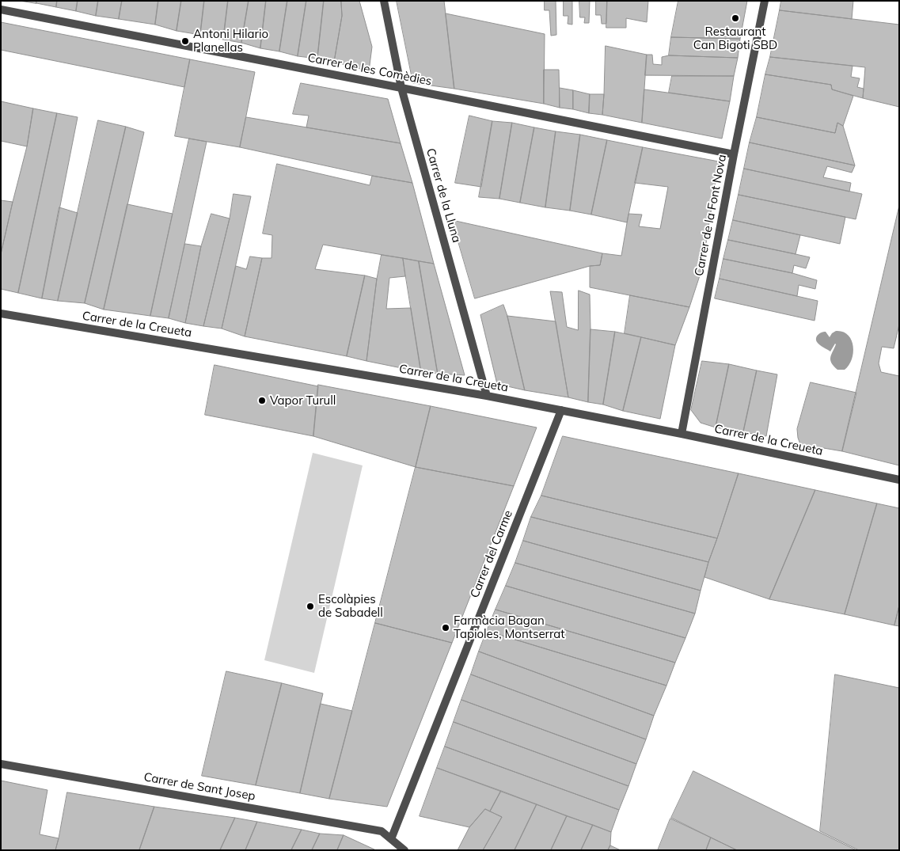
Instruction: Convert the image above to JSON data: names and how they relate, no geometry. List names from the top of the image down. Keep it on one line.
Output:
{"streets":{"street":["Carrer de les Comèdies","Carrer de la Lluna","Carrer de la Font Nova","Carrer de la Creueta","Carrer del Carme","Carrer de Sant Josep"]},"crossings":[["Carrer de les Comèdies","Carrer de la Lluna"],["Carrer de les Comèdies","Carrer de la Font Nova"],["Carrer de la Lluna","Carrer de la Creueta"],["Carrer de la Font Nova","Carrer de la Creueta"],["Carrer de la Creueta","Carrer del Carme"],["Carrer del Carme","Carrer de Sant Josep"]],"places":["Restaurant Can Bigoti SBD","Antoni Hilario Planellas","Vapor Turull","Escolàpies de Sabadell","Farmàcia Bagan Tapioles, Montserrat"]}
